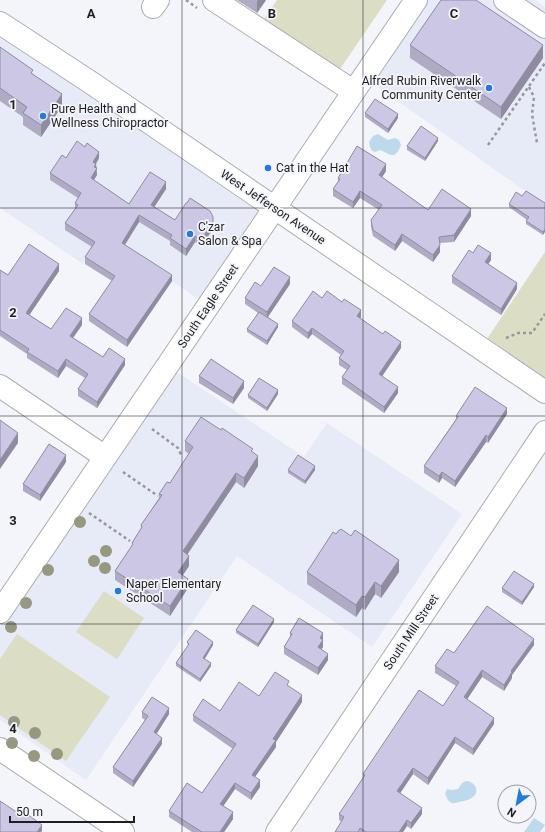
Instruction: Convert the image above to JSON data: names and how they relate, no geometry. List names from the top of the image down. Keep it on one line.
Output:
{"streets":{"street":["West Jefferson Avenue","South Eagle Street","South Mill Street"]},"crossings":[["West Jefferson Avenue","South Eagle Street"]],"places":["Alfred Rubin Riverwalk Community Center","Pure Health and Wellness Chiropractor","Cat in the Hat","C'zar Salon & Spa","Naper Elementary School"],"scale_bar":"50 m","north":"bottom left","grid":{"columns":["A","B","C"],"rows":["1","2","3","4"]}}
